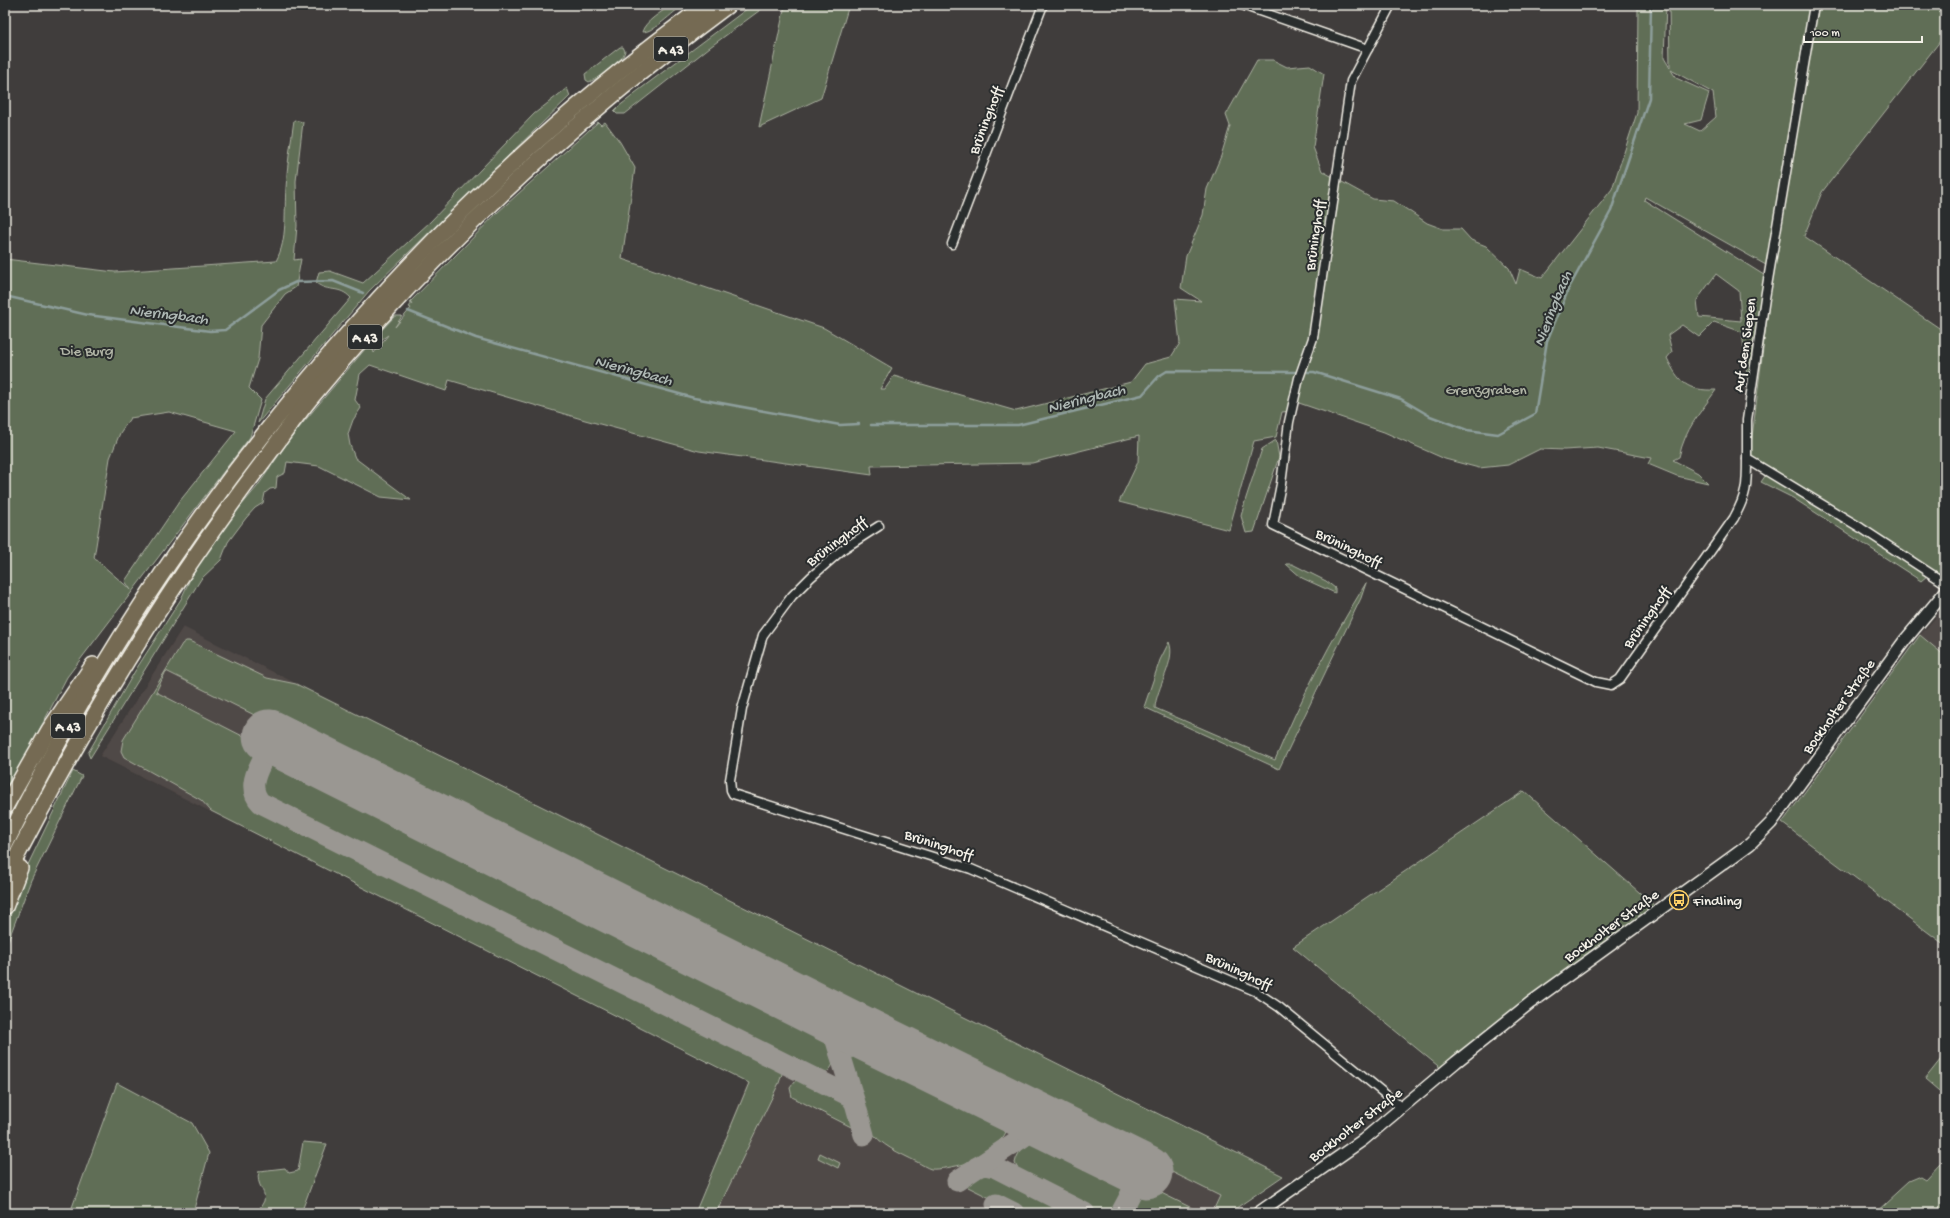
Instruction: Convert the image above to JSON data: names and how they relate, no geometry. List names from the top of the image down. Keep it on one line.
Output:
{"streets":{"highway":["A 43"],"street":["Brüninghoff","Auf dem Siepen","Bockholter Straße"]},"crossings":[["Brüninghoff","Auf dem Siepen"],["Brüninghoff","Bockholter Straße"]],"water":["Nieringbach"],"parks":["Die Burg","Grenzgraben"],"places":{"bus stop":["Findling"]},"scale_bar":"100 m"}
